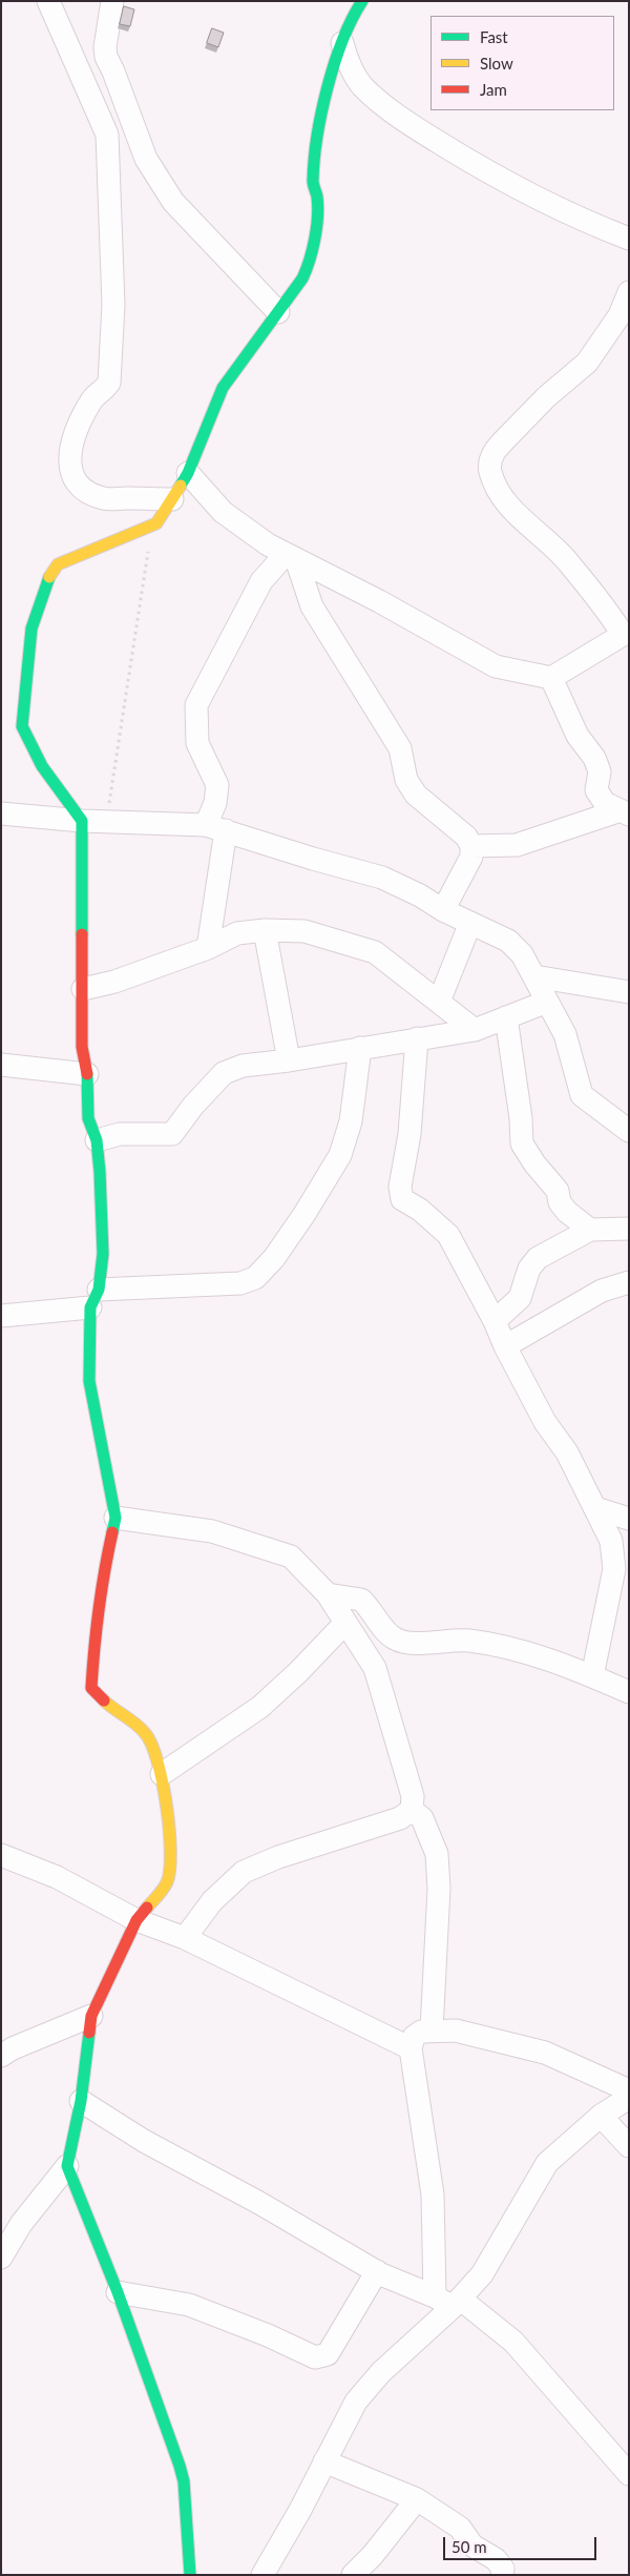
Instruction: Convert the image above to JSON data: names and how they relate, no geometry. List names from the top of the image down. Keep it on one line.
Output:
{"legend":["Fast","Slow","Jam"],"scale_bar":"50 m"}
